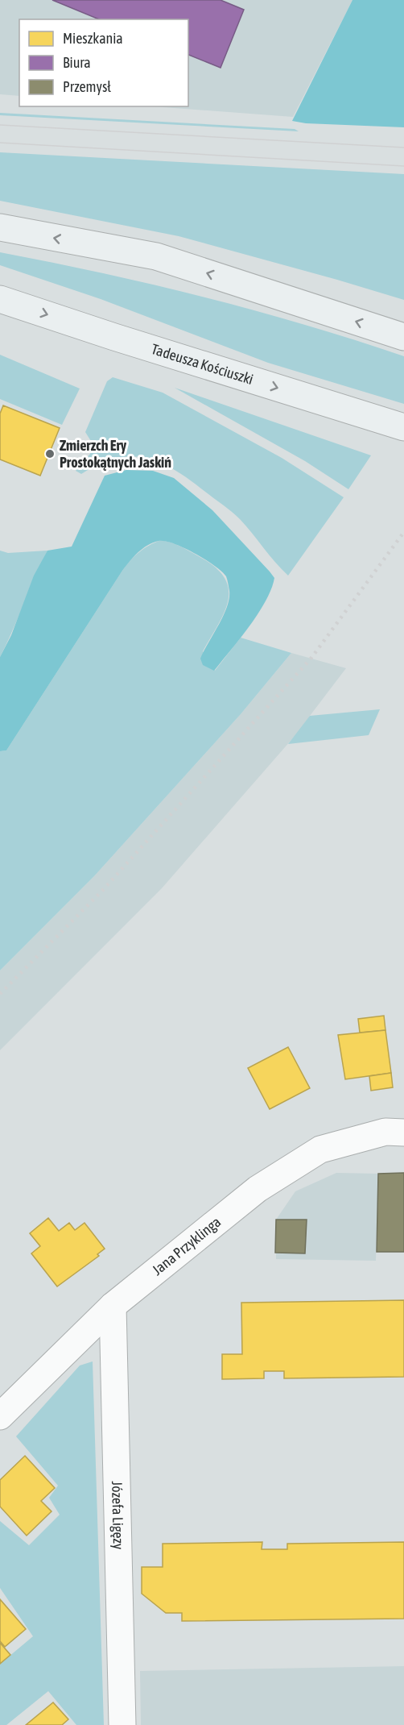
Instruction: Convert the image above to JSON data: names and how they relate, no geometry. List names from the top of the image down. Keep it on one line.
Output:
{"streets":{"main road":["Tadeusza Kościuszki"],"street":["Jana Przyklinga","Józefa Ligęzy"]},"crossings":[["Jana Przyklinga","Józefa Ligęzy"]],"places":["Zmierzch Ery Prostokątnych Jaskiń"],"legend":["Mieszkania","Biura","Przemysł"]}
